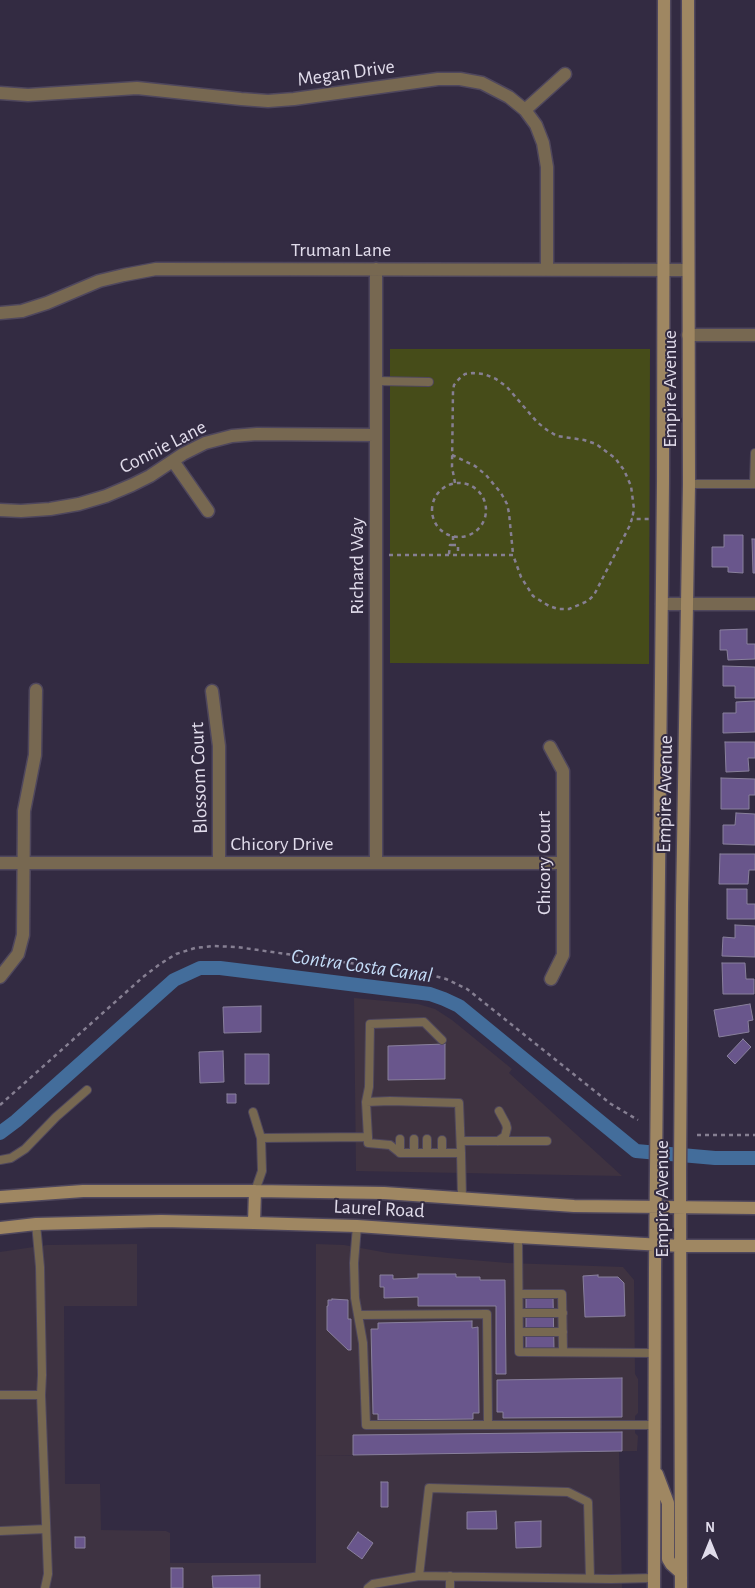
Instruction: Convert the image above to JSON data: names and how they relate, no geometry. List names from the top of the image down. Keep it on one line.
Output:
{"streets":{"main road":["Empire Avenue","Laurel Road"],"street":["Megan Drive","Truman Lane","Connie Lane","Richard Way","Blossom Court","Chicory Drive","Chicory Court"]},"crossings":[["Megan Drive","Truman Lane"],["Truman Lane","Empire Avenue"],["Truman Lane","Richard Way"],["Empire Avenue","Laurel Road"],["Connie Lane","Richard Way"],["Richard Way","Chicory Drive"],["Blossom Court","Chicory Drive"],["Chicory Drive","Chicory Court"]],"water":["Contra Costa Canal"],"north":"top"}
